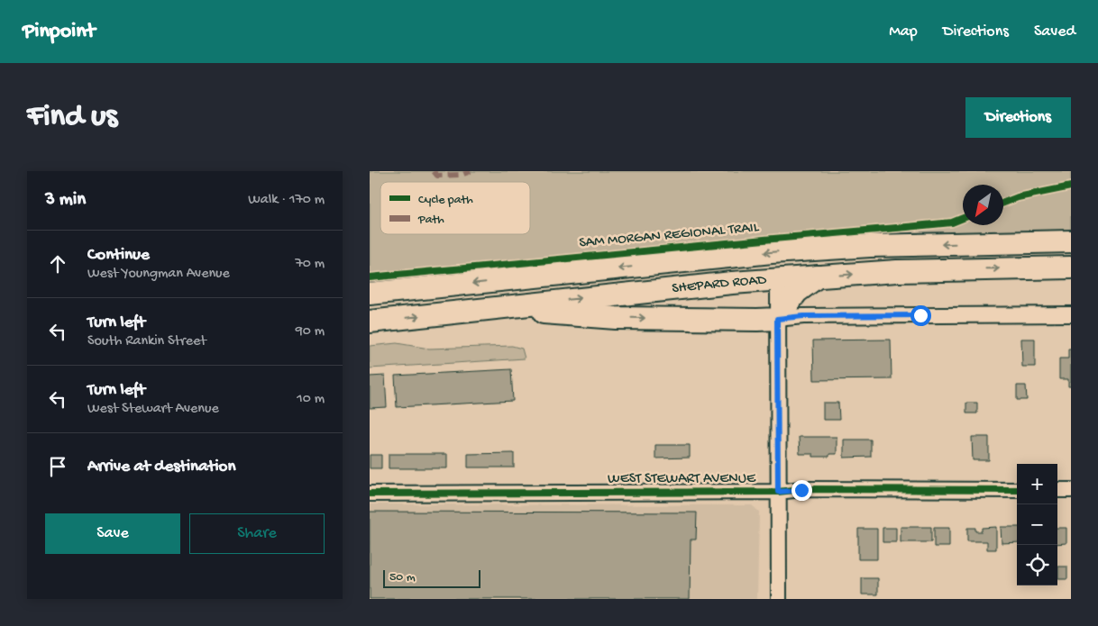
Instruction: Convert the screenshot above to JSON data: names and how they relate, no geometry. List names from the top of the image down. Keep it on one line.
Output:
{"streets":{"highway":["SHEPARD ROAD"],"street":["WEST STEWART AVENUE"],"cycle path":["SAM MORGAN REGIONAL TRAIL"]},"legend":["Cycle path","Path"],"scale_bar":"50 m","north":"bottom left","page":{"header":"Pinpoint","nav":["Map","Directions","Saved"],"buttons":["Directions",["Save","Share"]],"title":"Find us","heading":["3 min","Walk · 170 m"],"list":[["Continue","West Youngman Avenue","70 m"],["Turn left","South Rankin Street","90 m"],["Turn left","West Stewart Avenue","10 m"],"Arrive at destination"],"map_buttons":["+","−"],"scale":"50 m"}}
